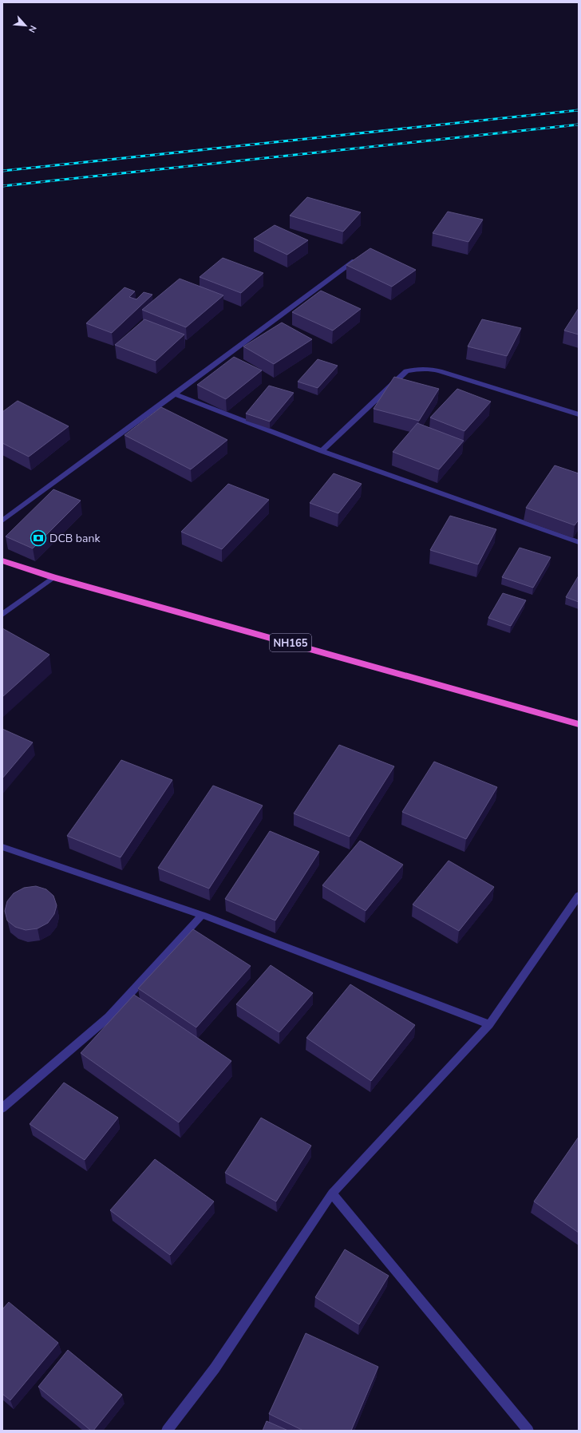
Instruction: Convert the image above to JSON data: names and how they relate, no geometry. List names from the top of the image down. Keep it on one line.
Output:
{"streets":{"highway":["NH165"]},"places":{"bank":["DCB bank"]},"north":"bottom right"}
